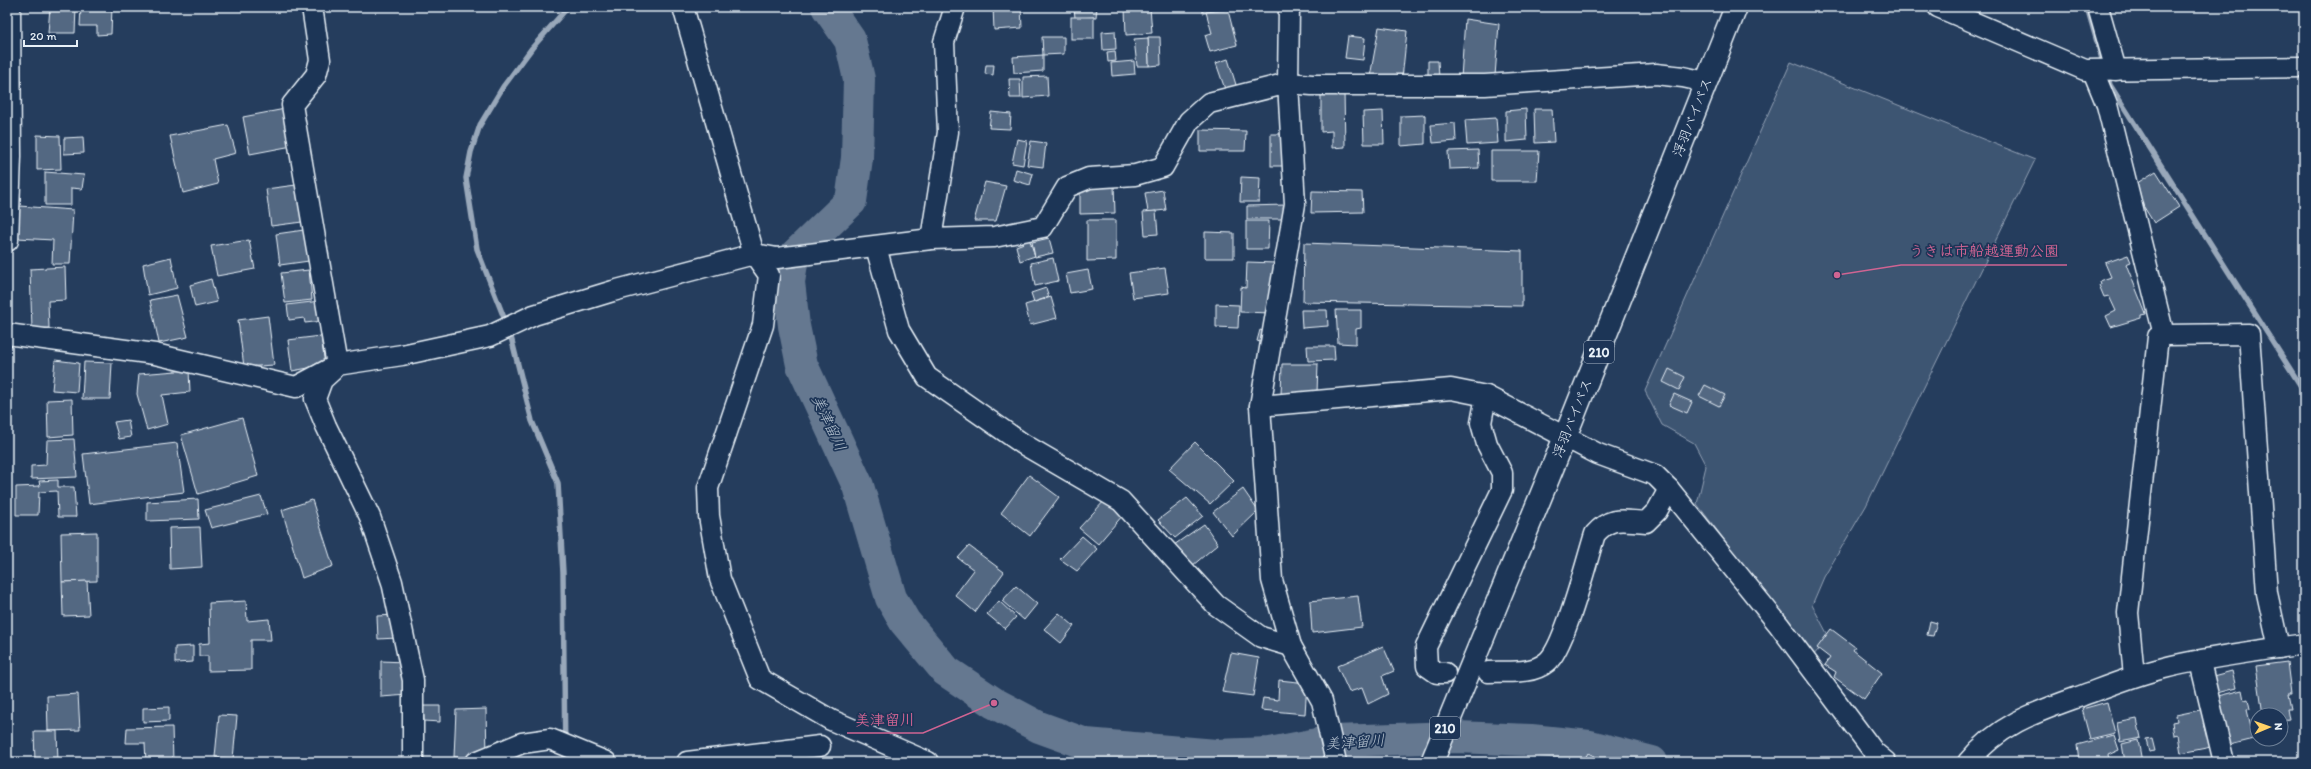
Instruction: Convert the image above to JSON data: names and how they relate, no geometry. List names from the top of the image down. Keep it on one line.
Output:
{"streets":{"highway":["浮羽バイパス","210"]},"water":["美津留川"],"places":["うきは市船越運動公園","美津留川"],"scale_bar":"20 m","north":"right"}
